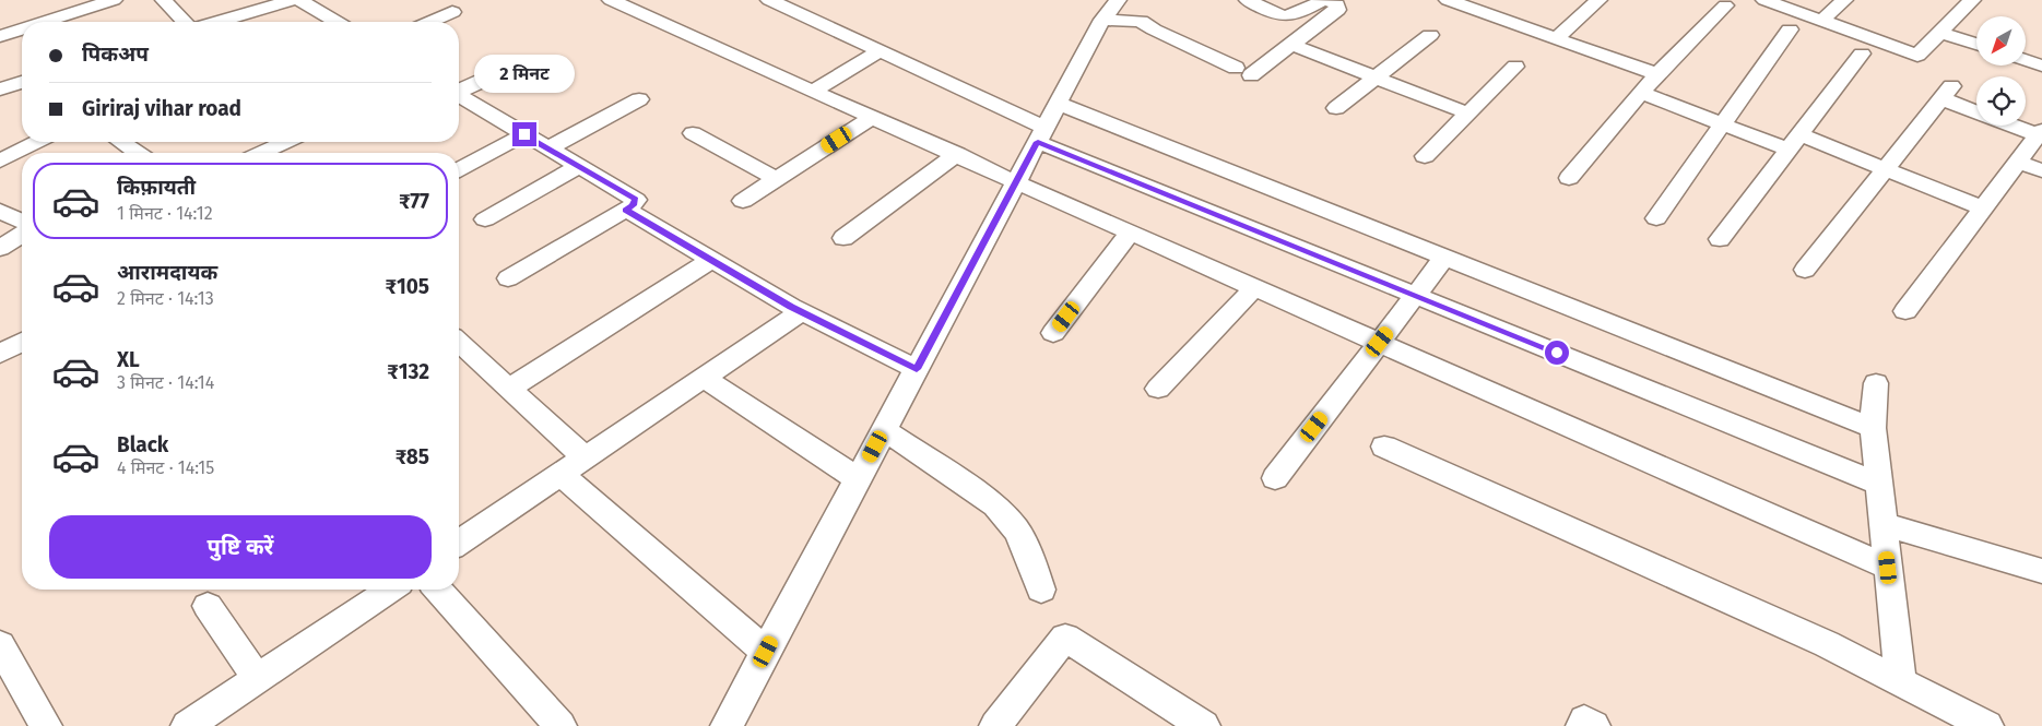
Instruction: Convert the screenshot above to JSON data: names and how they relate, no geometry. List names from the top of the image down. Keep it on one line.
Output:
{"north":"bottom left","page":{"banner":["पिकअप","Giriraj vihar road"],"bubble":"2 मिनट","list":[{"name":"किफ़ायती","note":"1 मिनट · 14:12","value":"₹77"},{"name":"आरामदायक","note":"2 मिनट · 14:13","value":"₹105"},{"name":"XL","note":"3 मिनट · 14:14","value":"₹132"},{"name":"Black","note":"4 मिनट · 14:15","value":"₹85"}],"buttons":"पुष्टि करें"}}
